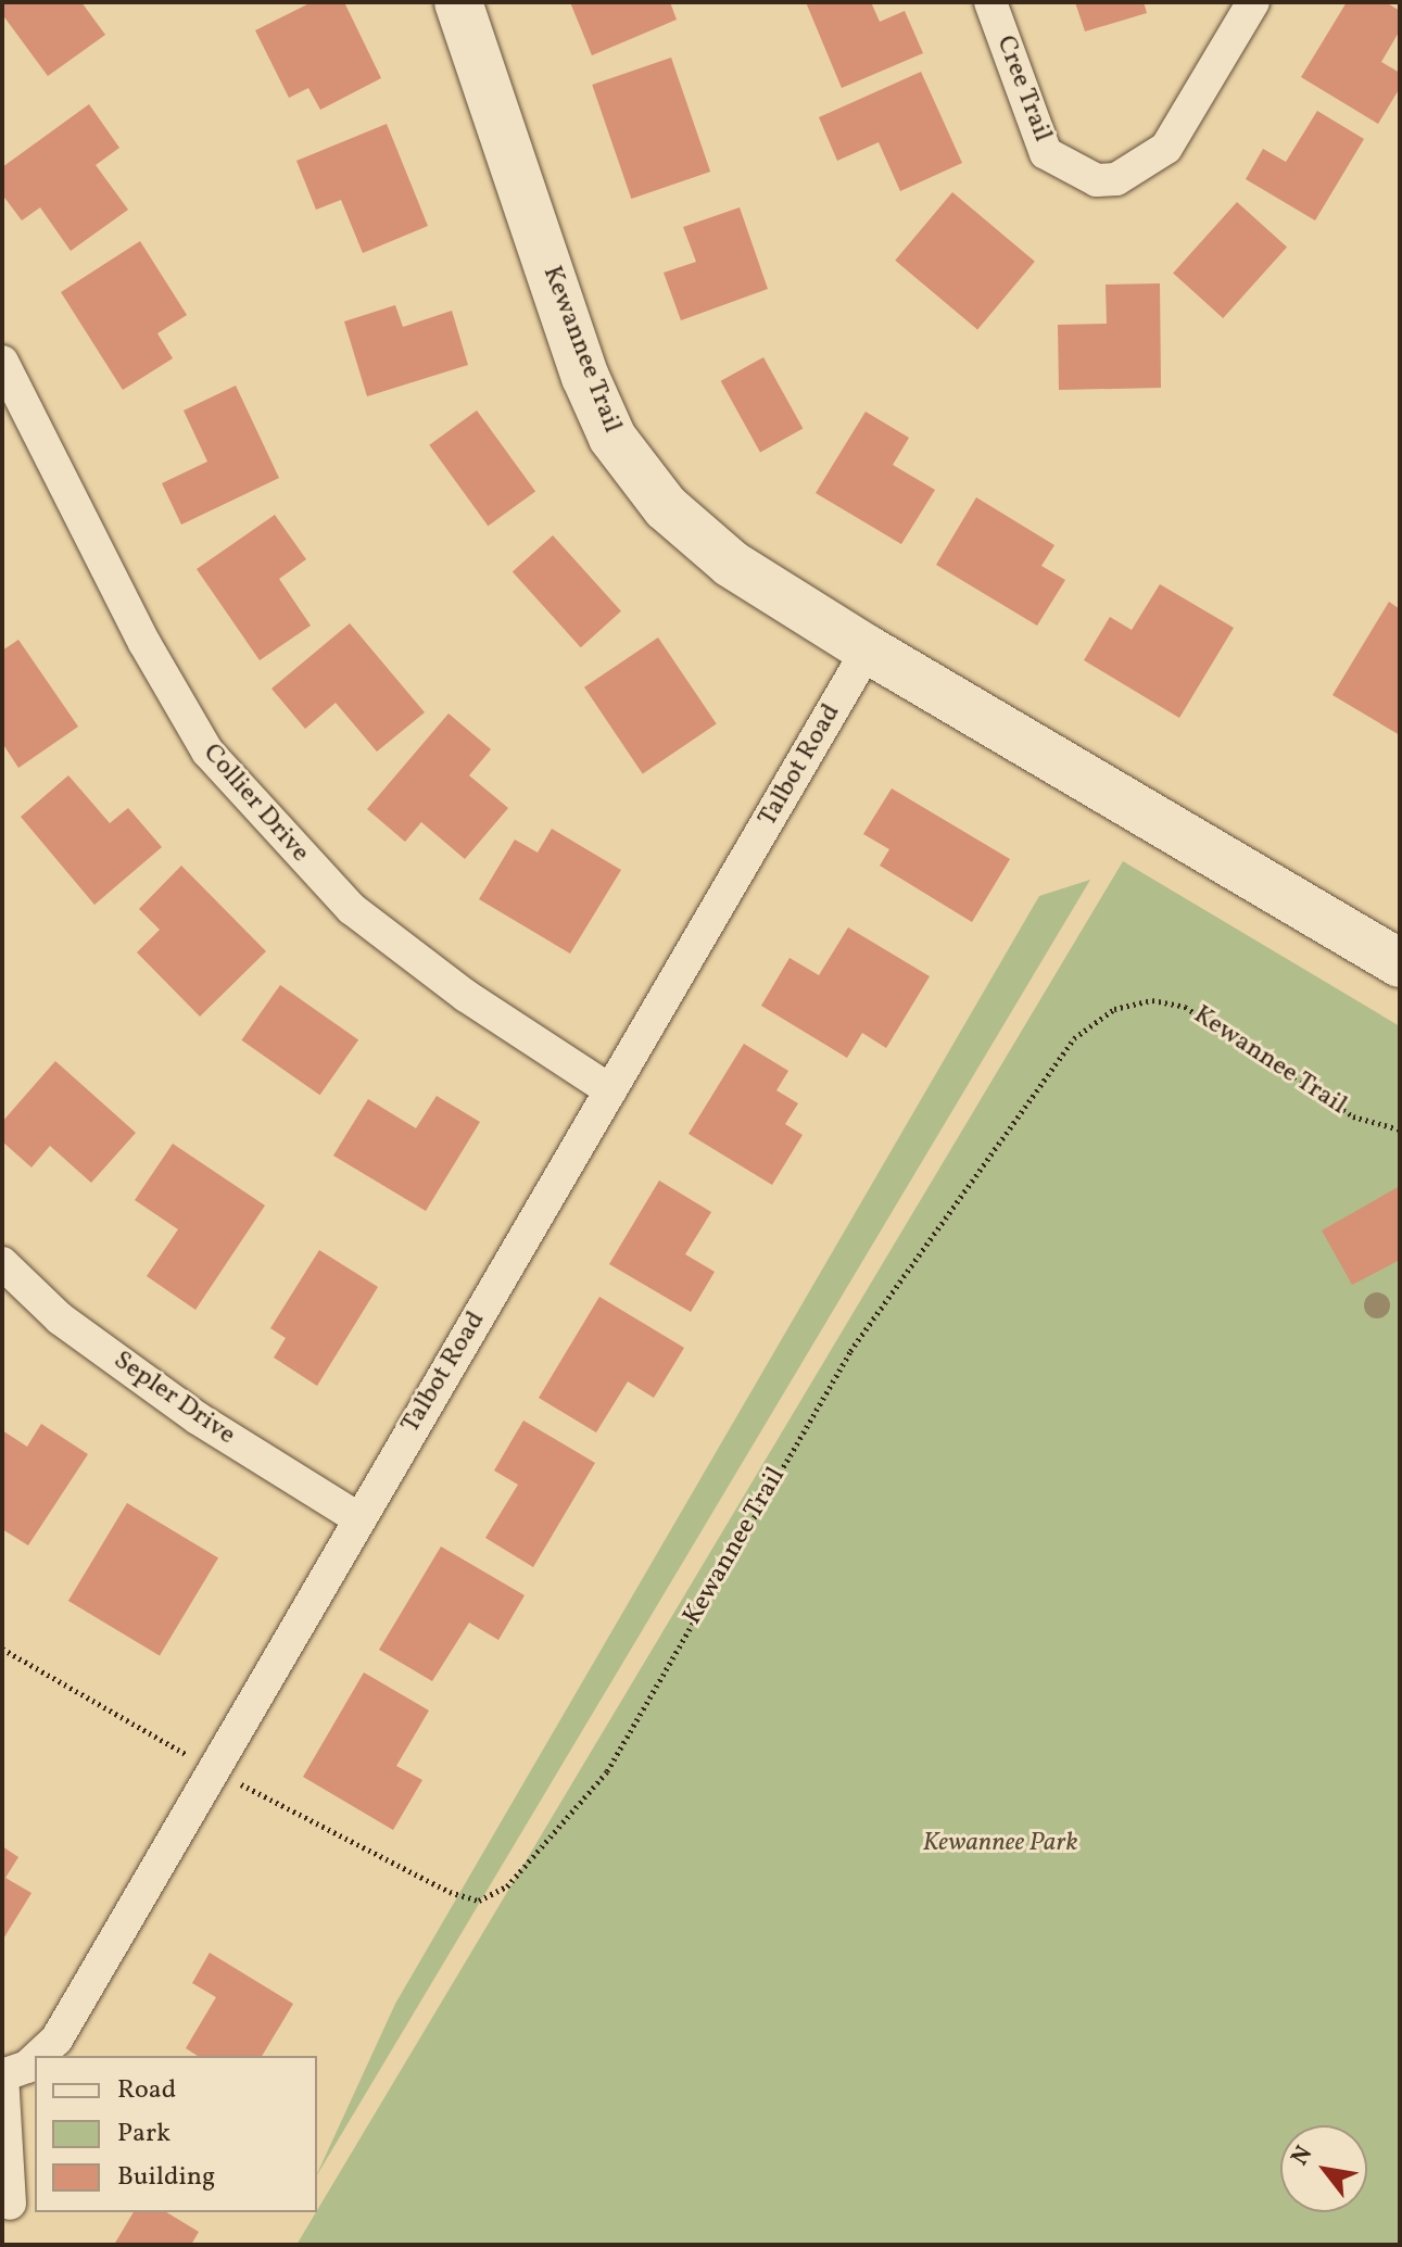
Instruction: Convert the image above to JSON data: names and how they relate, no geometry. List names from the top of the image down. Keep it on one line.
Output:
{"streets":{"street":["Cree Trail","Kewannee Trail","Talbot Road","Collier Drive","Sepler Drive"]},"crossings":[["Kewannee Trail","Talbot Road"],["Talbot Road","Collier Drive"],["Talbot Road","Sepler Drive"]],"parks":["Kewannee Park"],"legend":["Road","Park","Building"],"north":"top left"}
